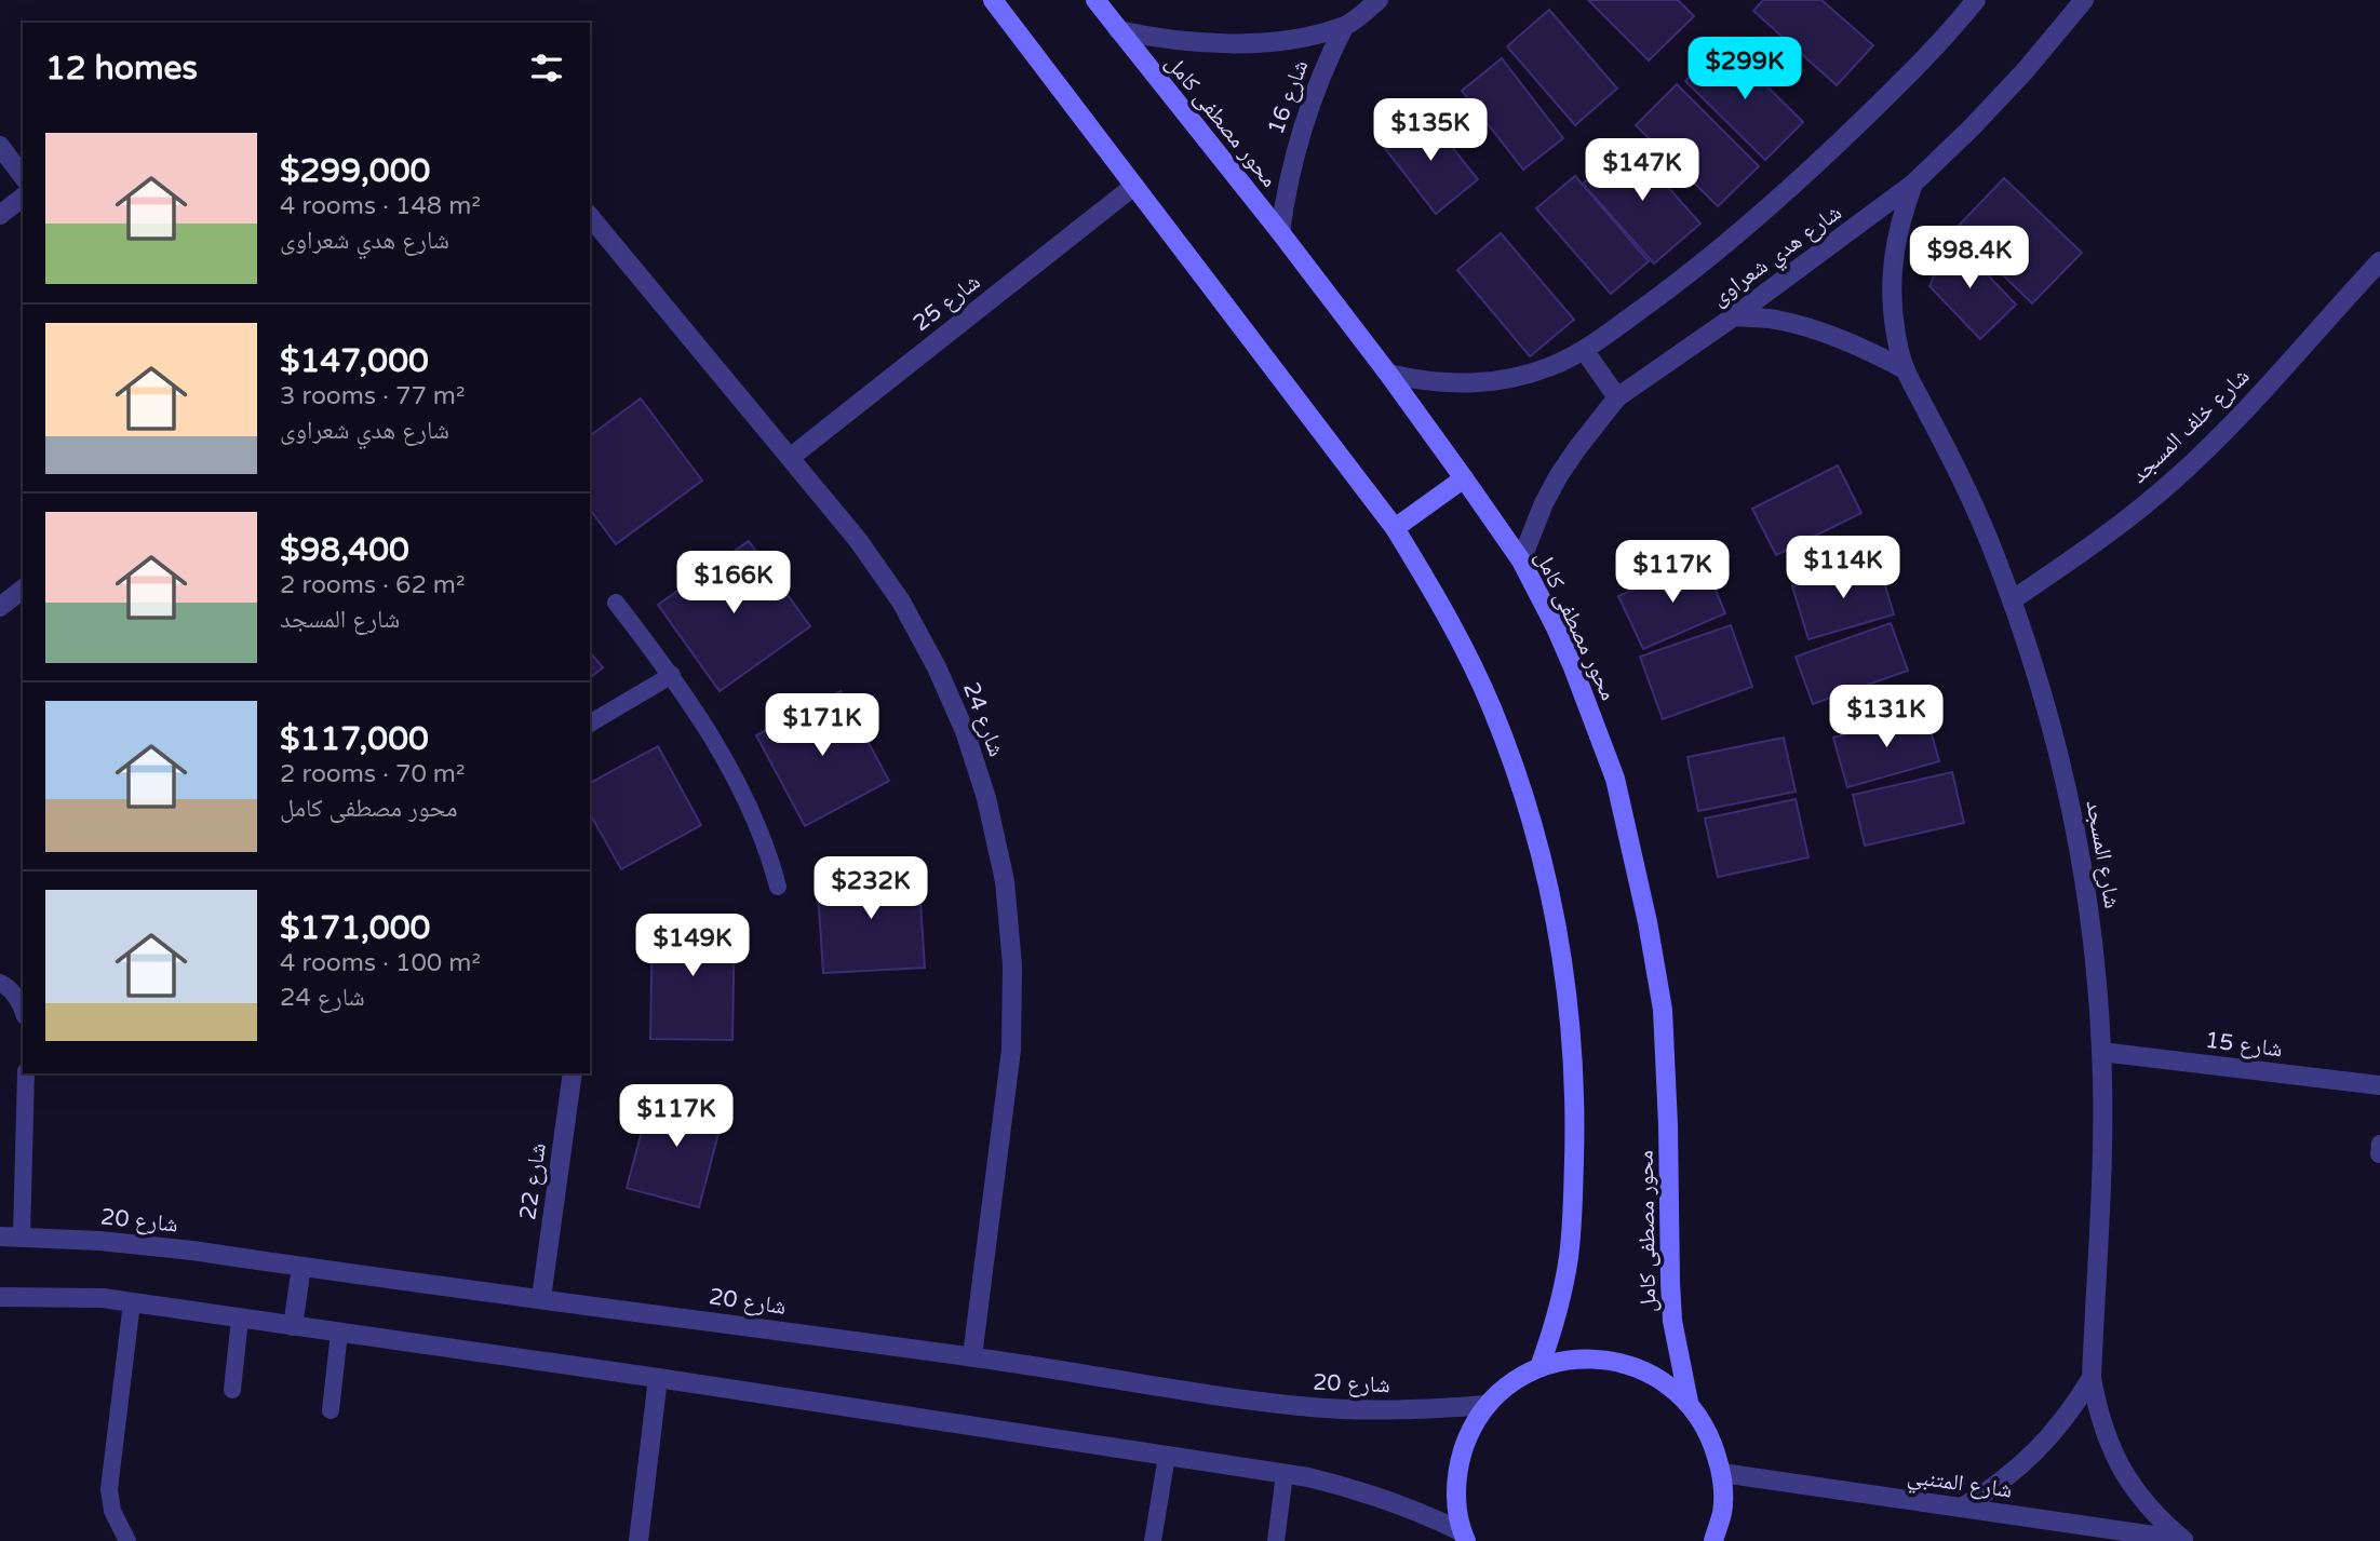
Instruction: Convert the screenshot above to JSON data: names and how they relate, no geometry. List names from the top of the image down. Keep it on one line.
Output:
{"streets":{"street":["شارع 16","محور مصطفى كامل","شارع هدي شعراوى","شارع 25","شارع خلف المسجد","شارع 24","شارع المسجد","شارع 15","شارع 22","شارع 20","شارع المتنبي"]},"crossings":[["شارع 16","محور مصطفى كامل"],["محور مصطفى كامل","شارع هدي شعراوى"],["شارع هدي شعراوى","شارع المسجد"],["شارع 25","شارع 24"],["شارع خلف المسجد","شارع المسجد"],["شارع 24","شارع 20"],["شارع المسجد","شارع 15"],["شارع المسجد","شارع المتنبي"],["شارع 22","شارع 20"]],"page":{"heading":"12 homes","price":["$299K","$135K","$147K","$98.4K","$114K","$117K","$166K","$131K","$171K","$232K","$149K","$117K"],"list":[{"name":"$299,000","note":"4 rooms · 148 m² · شارع هدي شعراوى"},{"name":"$147,000","note":"3 rooms · 77 m² · شارع هدي شعراوى"},{"name":"$98,400","note":"2 rooms · 62 m² · شارع المسجد"},{"name":"$117,000","note":"2 rooms · 70 m² · محور مصطفى كامل"},{"name":"$171,000","note":"4 rooms · 100 m² · شارع 24"}]}}
